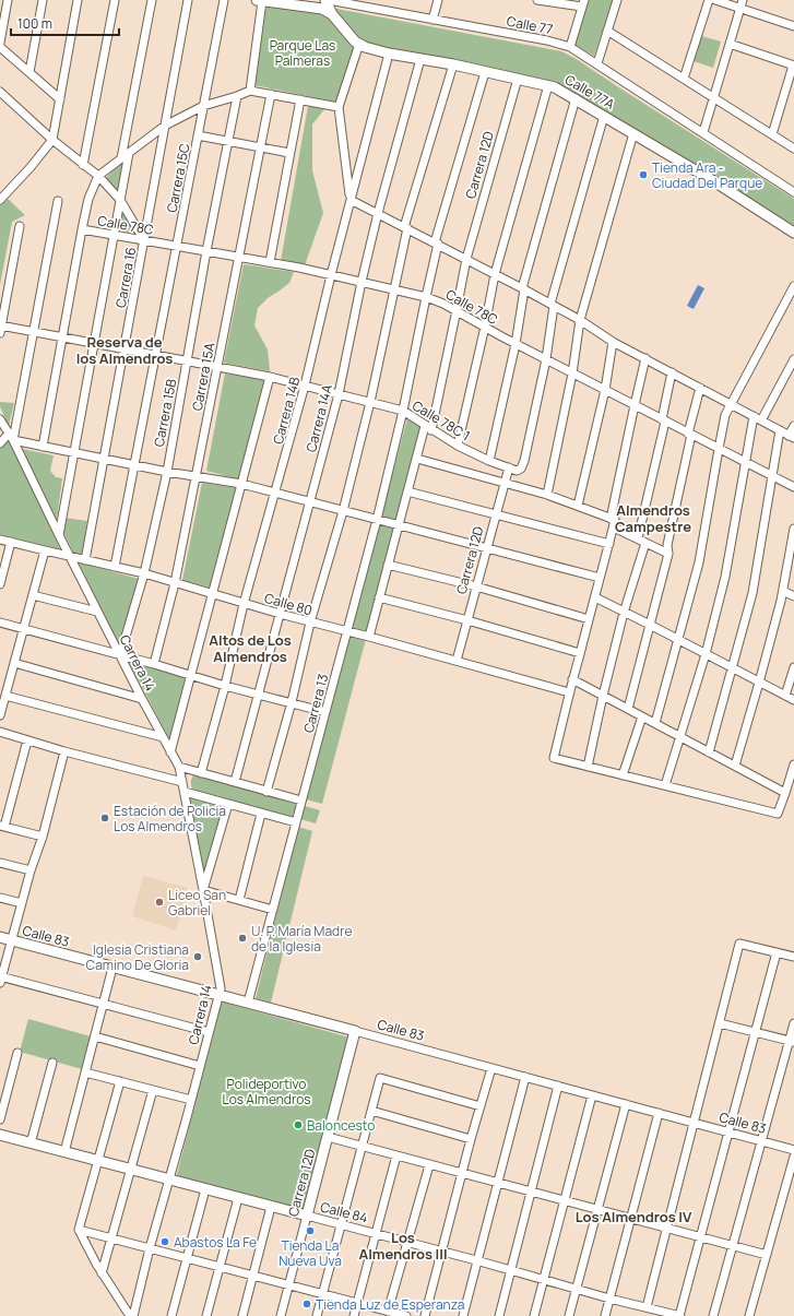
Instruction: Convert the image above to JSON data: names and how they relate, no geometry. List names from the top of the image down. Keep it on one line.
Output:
{"streets":{"street":["Calle 77","Calle 77A","Carrera 12D","Carrera 15C","Calle 78C","Carrera 16","Carrera 15A","Carrera 14B","Carrera 15B","Carrera 14A","Calle 78C 1","Calle 80","Carrera 14","Carrera 13","Calle 83","Calle 84"]},"crossings":[["Calle 77A","Carrera 12D"],["Calle 77A","Carrera 14B"],["Calle 77A","Carrera 14A"],["Carrera 12D","Calle 78C"],["Carrera 12D","Calle 78C 1"],["Carrera 12D","Calle 80"],["Carrera 12D","Calle 83"],["Carrera 12D","Calle 84"],["Carrera 15C","Calle 78C"],["Carrera 15C","Calle 78C 1"],["Carrera 15C","Calle 80"],["Calle 78C","Carrera 16"],["Calle 78C","Carrera 15A"],["Calle 78C","Carrera 14B"],["Calle 78C","Carrera 15B"],["Calle 78C","Carrera 14A"],["Calle 78C","Carrera 13"],["Carrera 16","Calle 78C 1"],["Carrera 16","Calle 80"],["Carrera 15A","Calle 78C 1"],["Carrera 15A","Calle 80"],["Carrera 14B","Calle 78C 1"],["Carrera 14B","Calle 80"],["Carrera 15B","Calle 78C 1"],["Carrera 15B","Calle 80"],["Carrera 15B","Carrera 14"],["Carrera 14A","Calle 78C 1"],["Carrera 14A","Calle 80"],["Calle 78C 1","Carrera 13"],["Calle 80","Carrera 14"],["Calle 80","Carrera 13"],["Carrera 14","Calle 83"],["Carrera 14","Calle 84"],["Carrera 13","Calle 83"]],"districts":["Reserva de los Almendros","Almendros Campestre","Altos de Los Almendros","Los Almendros IV","Los Almendros III"],"parks":["Parque Las Palmeras","Polideportivo Los Almendros"],"places":["Tienda Ara - Ciudad Del Parque","Estación de Policia Los Almendros","Liceo San Gabriel","U. P. María Madre de la Iglesia","Iglesia Cristiana Camino De Gloria","Baloncesto","Tienda La Nueva Uva","Abastos La Fe","Tienda Luz de Esperanza"],"scale_bar":"100 m"}
